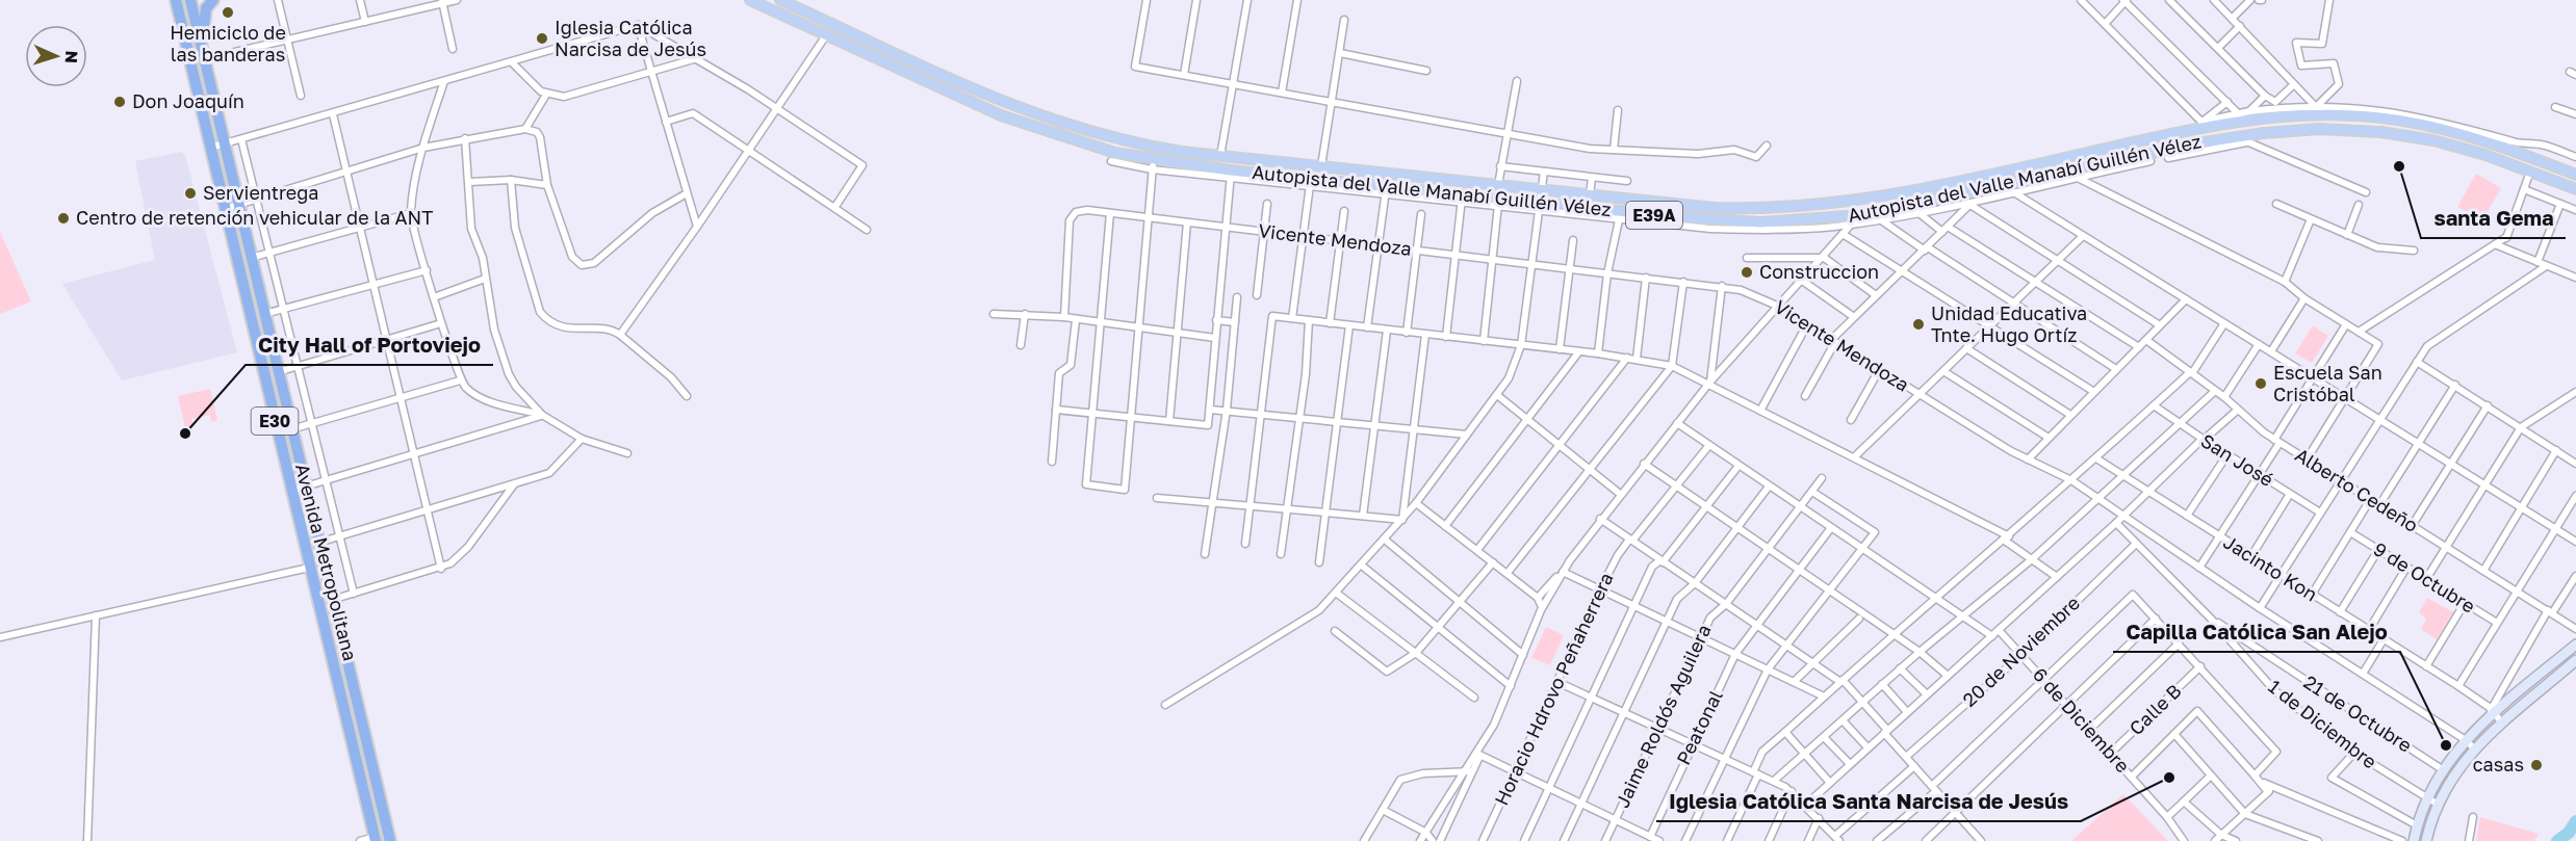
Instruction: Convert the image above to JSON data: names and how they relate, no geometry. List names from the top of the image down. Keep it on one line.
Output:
{"streets":{"highway":["E30","Avenida Metropolitana"],"main road":["Autopista del Valle Manabí Guillén Vélez","E39A"],"street":["Vicente Mendoza","San José","Alberto Cedeño","Jacinto Kon","9 de Octubre","20 de Noviembre","Horacio Hdrovo Peñaherrera","Calle B","21 de Octubre","Jaime Roldós Aguilera","6 de Diciembre","1 de Diciembre","Peatonal"]},"crossings":[["20 de Noviembre","6 de Diciembre"],["20 de Noviembre","1 de Diciembre"],["Calle B","6 de Diciembre"],["21 de Octubre","1 de Diciembre"]],"places":["Hemiciclo de las banderas","Iglesia Católica Narcisa de Jesús","Don Joaquín","santa Gema","Servientrega","Centro de retención vehicular de la ANT","Construccion","Unidad Educativa Tnte. Hugo Ortíz","Escuela San Cristóbal","City Hall of Portoviejo","Capilla Católica San Alejo","casas","Iglesia Católica Santa Narcisa de Jesús"],"north":"right"}
